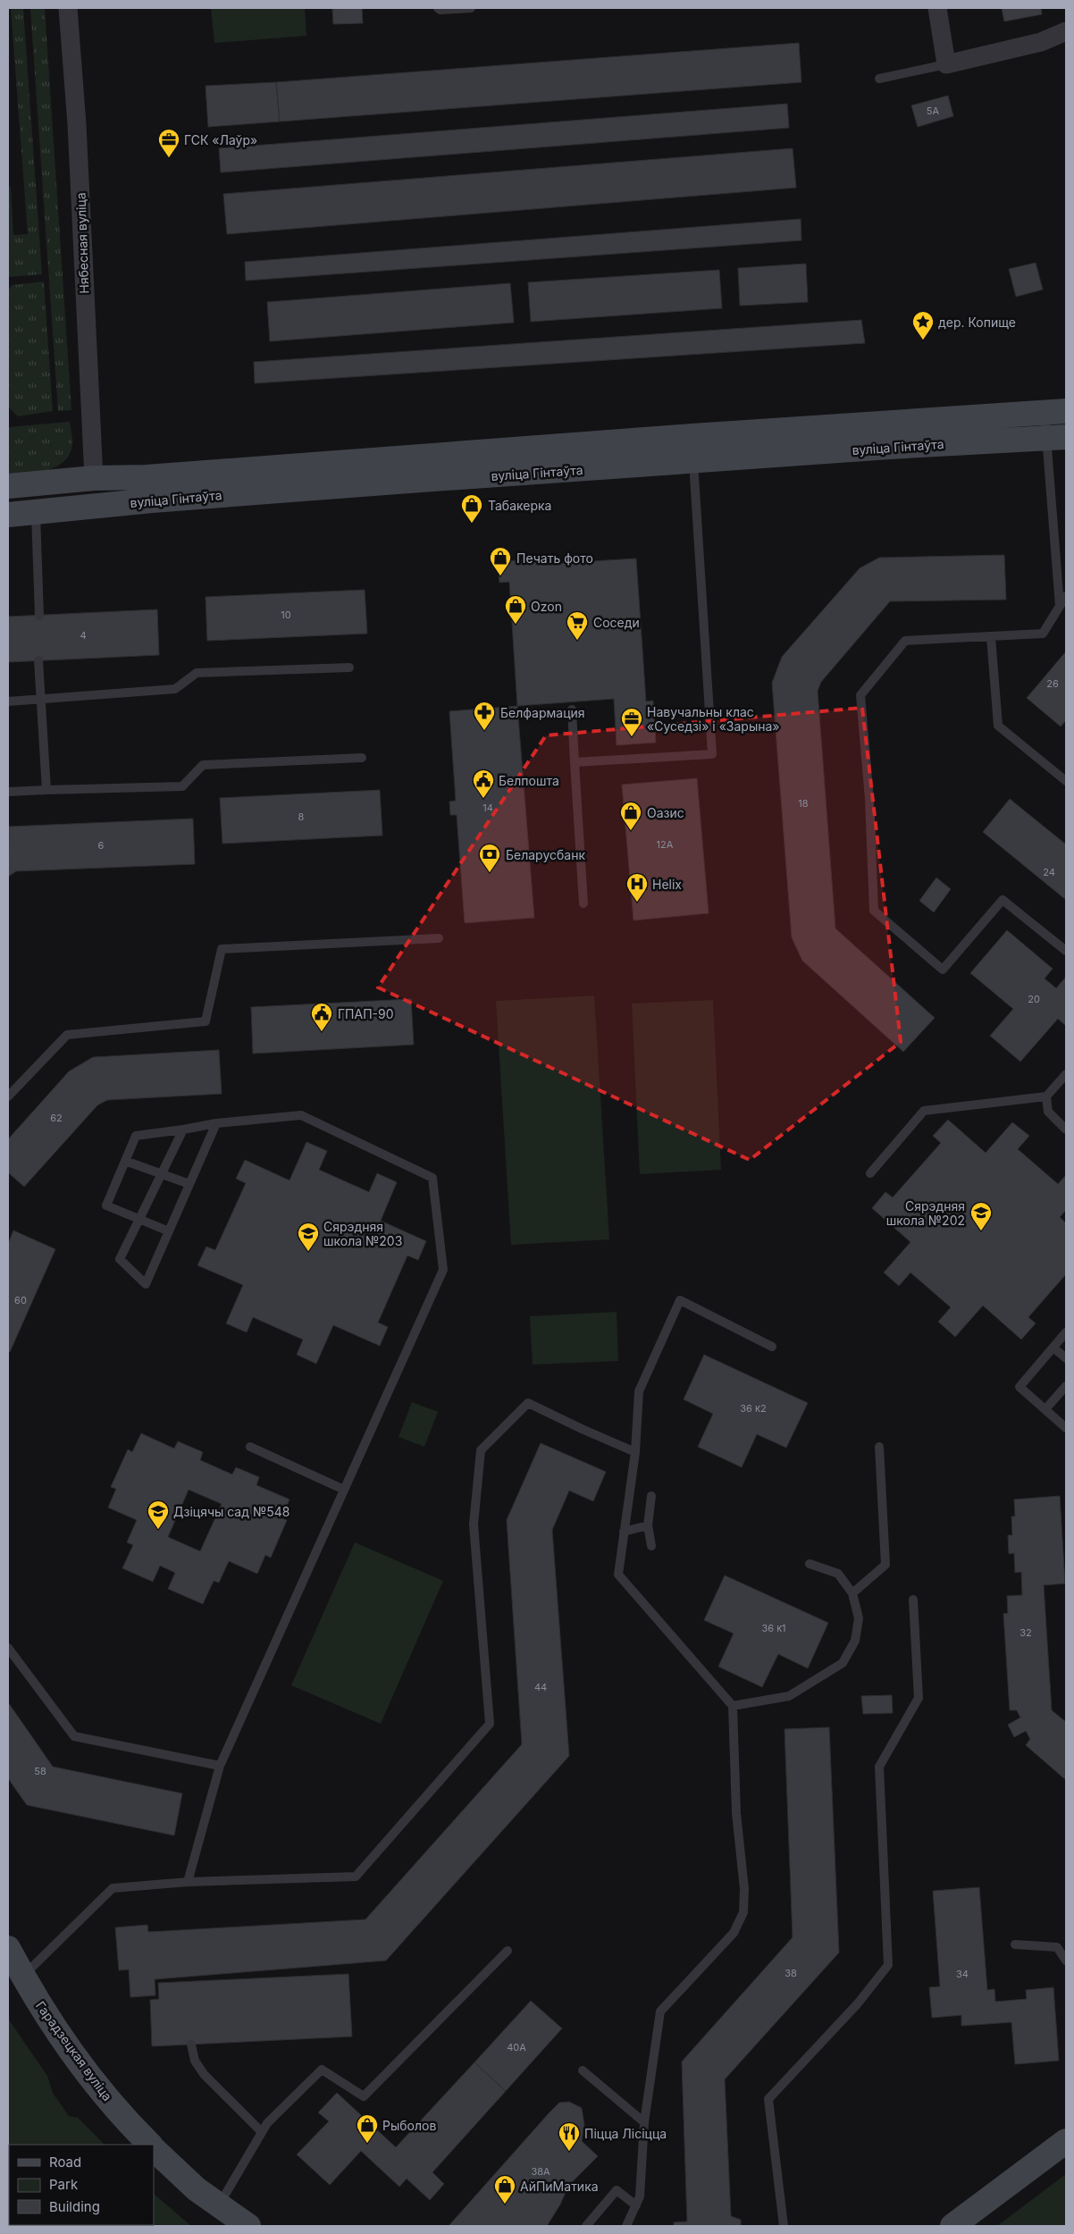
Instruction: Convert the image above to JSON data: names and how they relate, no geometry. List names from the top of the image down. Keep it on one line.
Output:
{"streets":{"main road":["вуліца Гінтаўта","Гарадзецкая вуліца"],"street":["Нябесная вуліца"]},"crossings":[["Нябесная вуліца","вуліца Гінтаўта"]],"places":{"office":["ГСК «Лаўр»","Навучальны клас «Суседзі» і «Зарына»"],"place":["дер. Копище"],"shop":["Табакерка","Печать фото","Ozon","Оазис","Рыболов","АйПиМатика"],"supermarket":["Соседи"],"pharmacy":["Белфармация"],"public building":["Белпошта","ГПАП-90"],"bank":["Беларусбанк"],"hospital":["Helix"],"school or university":["Сярэдняя школа №202","Сярэдняя школа №203","Дзіцячы сад №548"],"restaurant":["Піцца Лісіцца"]},"house_numbers":["5А","10","4","26","18","14","8","12А","6","24","20","62","60","36 к2","36 к1","32","44","58","38","34","40А","38А"],"legend":["Road","Park","Building"]}
